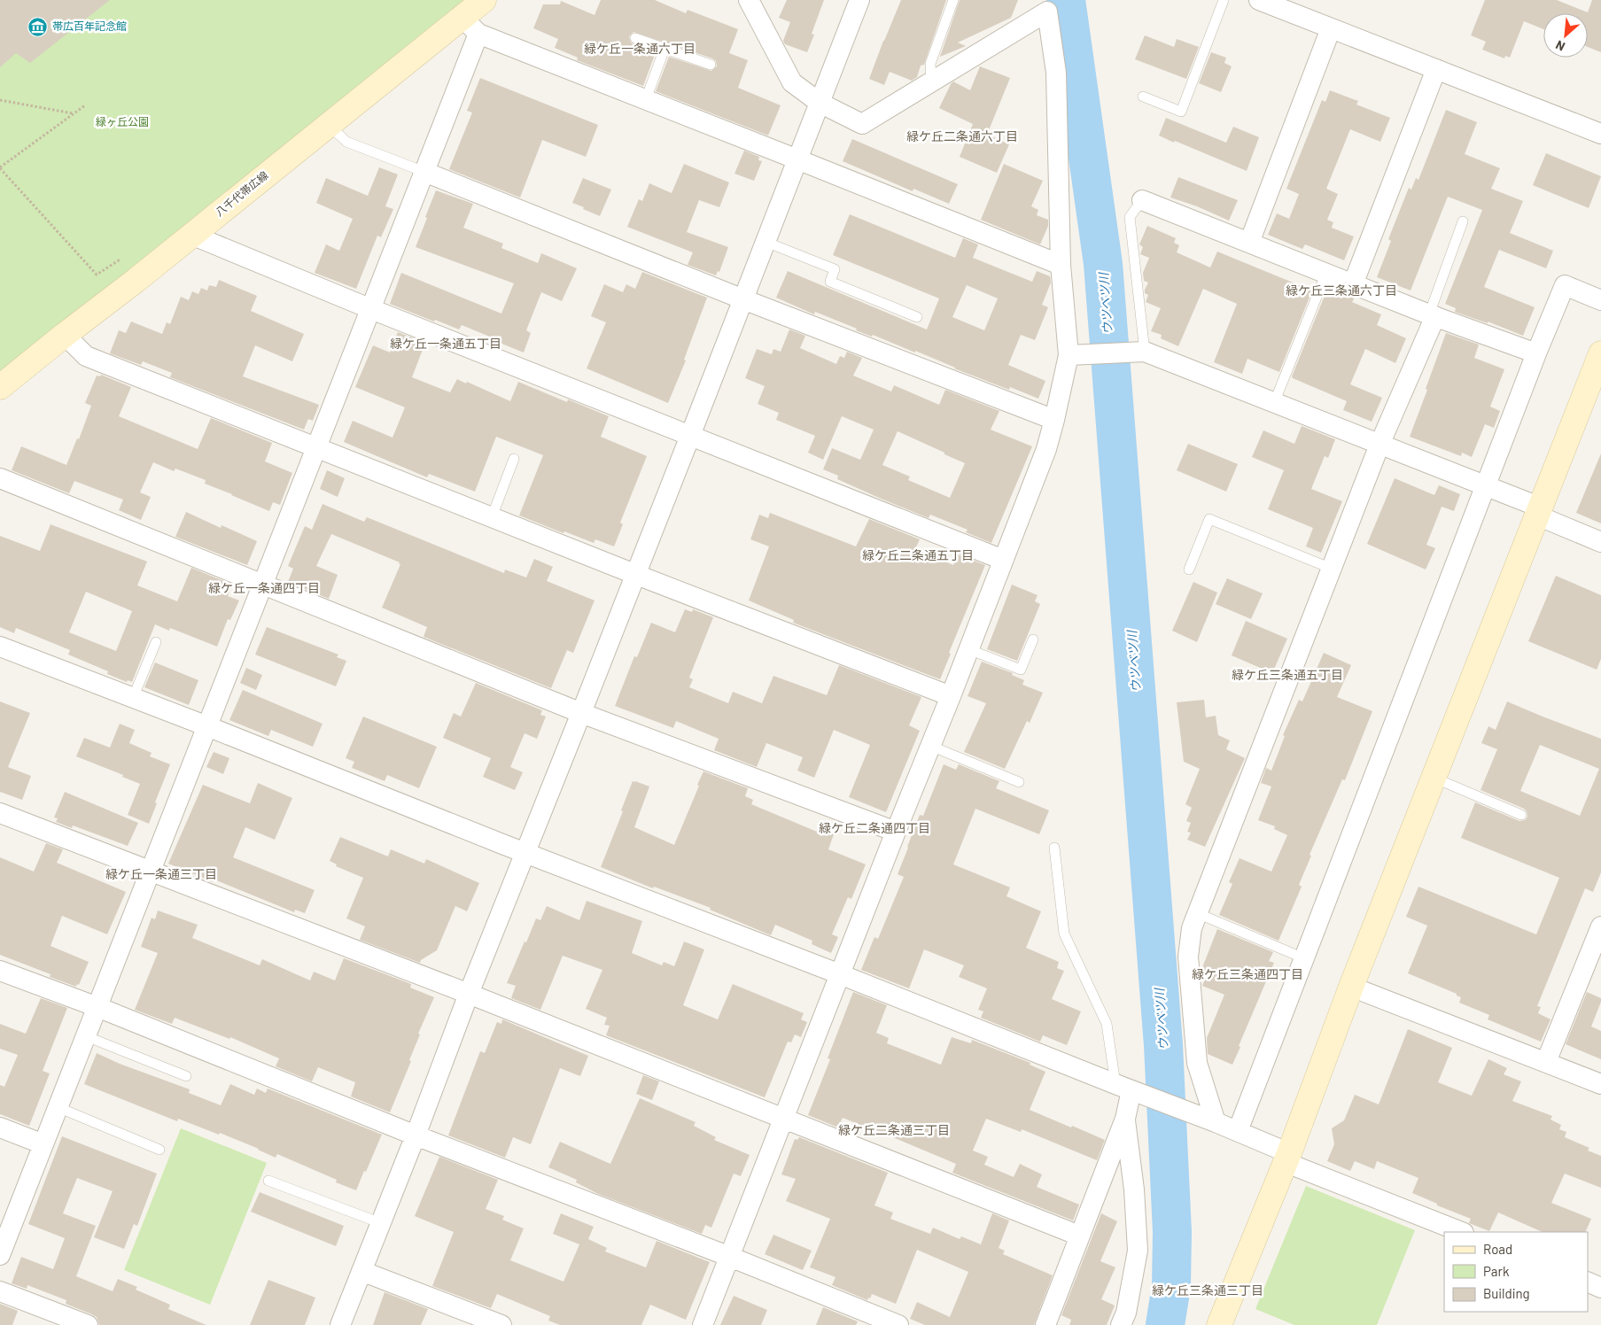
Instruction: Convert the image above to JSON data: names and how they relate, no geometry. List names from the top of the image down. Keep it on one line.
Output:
{"streets":{"street":["八千代帯広線"]},"districts":["緑ケ丘一条通六丁目","緑ケ丘二条通六丁目","緑ケ丘三条通六丁目","緑ケ丘一条通五丁目","緑ケ丘二条通五丁目","緑ケ丘一条通四丁目","緑ケ丘三条通五丁目","緑ケ丘二条通四丁目","緑ケ丘一条通三丁目","緑ケ丘三条通四丁目","緑ケ丘二条通三丁目","緑ケ丘三条通三丁目"],"water":["ウツベツ川"],"parks":["緑ヶ丘公園"],"places":{"museum":["帯広百年記念館"]},"legend":["Road","Park","Building"],"north":"bottom left"}
